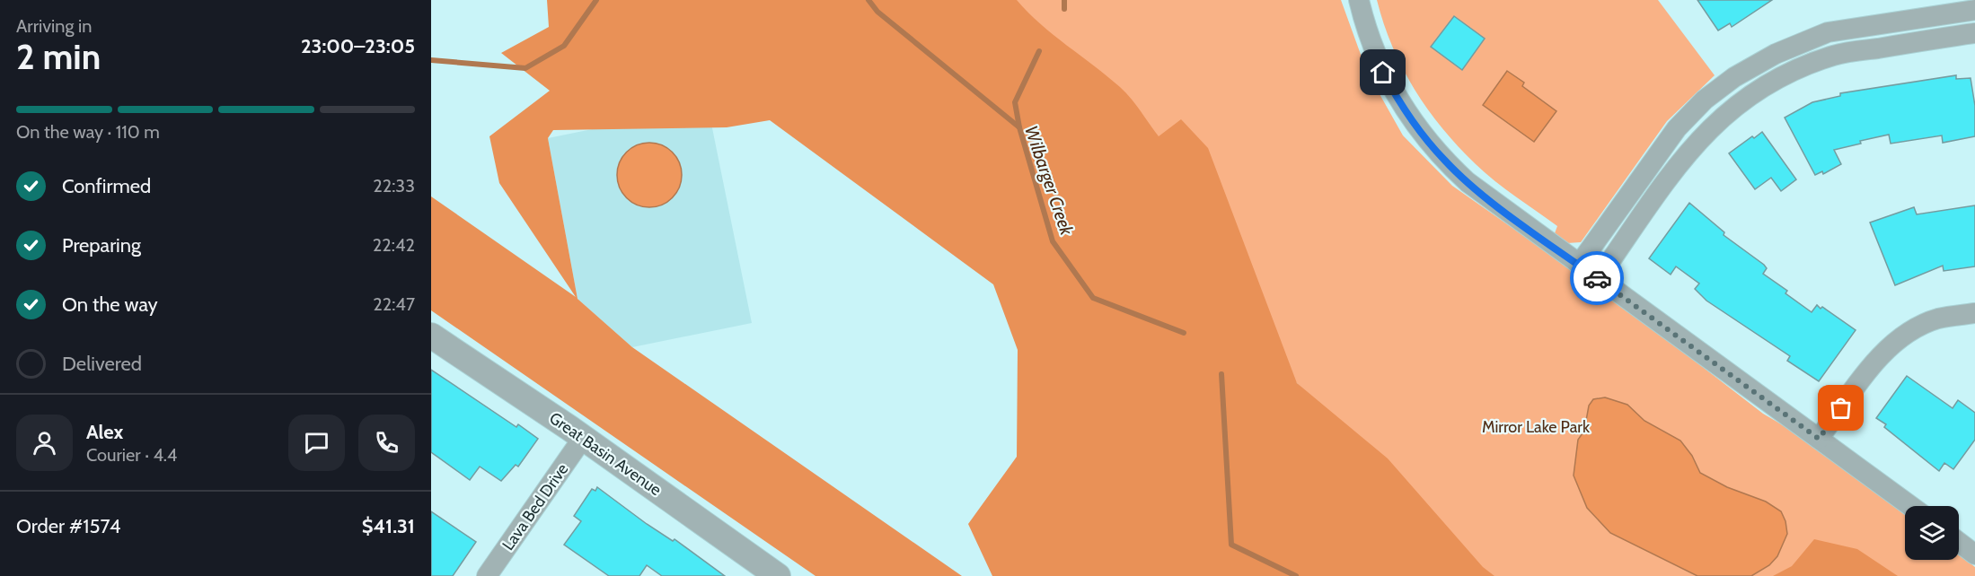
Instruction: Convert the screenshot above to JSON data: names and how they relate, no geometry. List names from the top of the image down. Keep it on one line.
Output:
{"streets":{"street":["Great Basin Avenue","Lava Bed Drive"]},"crossings":[["Great Basin Avenue","Lava Bed Drive"]],"water":["Wilbarger Creek"],"parks":["Mirror Lake Park"],"page":{"heading":["2 min","Arriving in","23:00–23:05"],"panel":["Alex","Courier · 4.4","Order #1574","$41.31"],"bar":"On the way · 110 m","list":[["Confirmed","22:33"],["Preparing","22:42"],["On the way","22:47"],"Delivered"]}}
